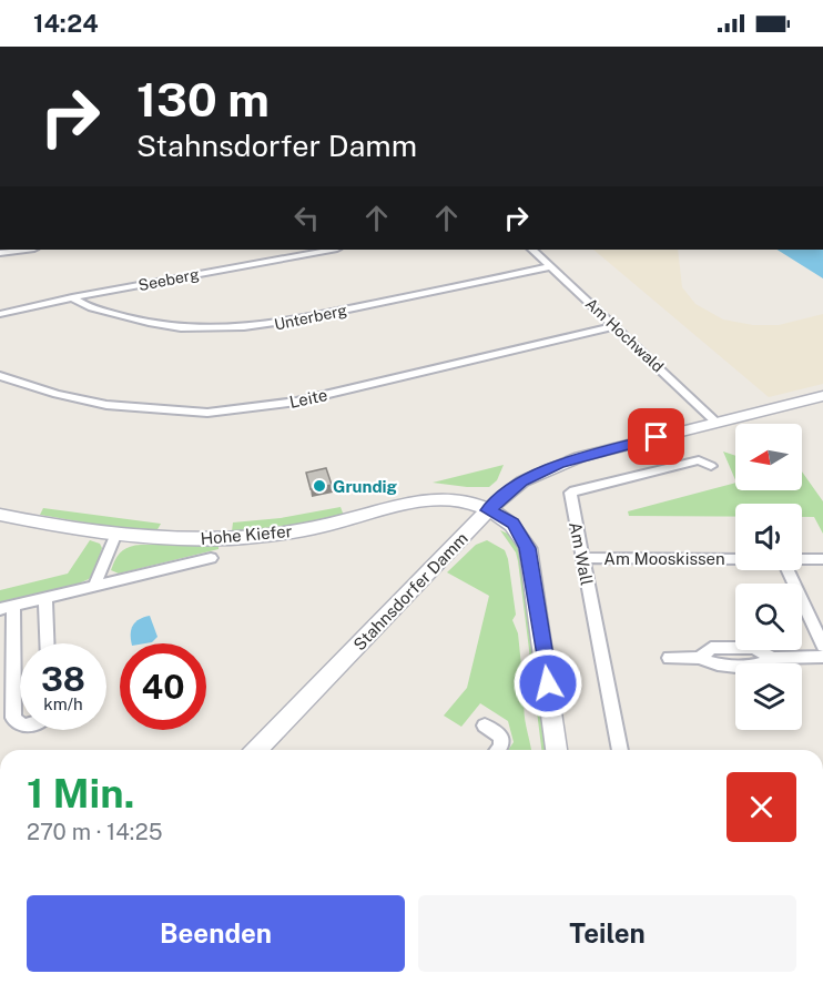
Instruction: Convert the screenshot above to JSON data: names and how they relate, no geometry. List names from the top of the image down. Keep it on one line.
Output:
{"streets":{"street":["Seeberg","Unterberg","Am Hochwald","Leite","Hohe Kiefer","Am Wall","Am Mooskissen","Stahnsdorfer Damm"]},"crossings":[["Seeberg","Unterberg"],["Unterberg","Am Hochwald"],["Am Hochwald","Leite"],["Am Hochwald","Stahnsdorfer Damm"],["Hohe Kiefer","Stahnsdorfer Damm"],["Am Wall","Am Mooskissen"]],"places":["Grundig"],"north":"left","page":{"status":"14:24","turn":["130 m","Stahnsdorfer Damm"],"speed":"38 km/h","limit":"40","heading":["1 Min.","270 m · 14:25"],"buttons":["Beenden","Teilen"]}}
